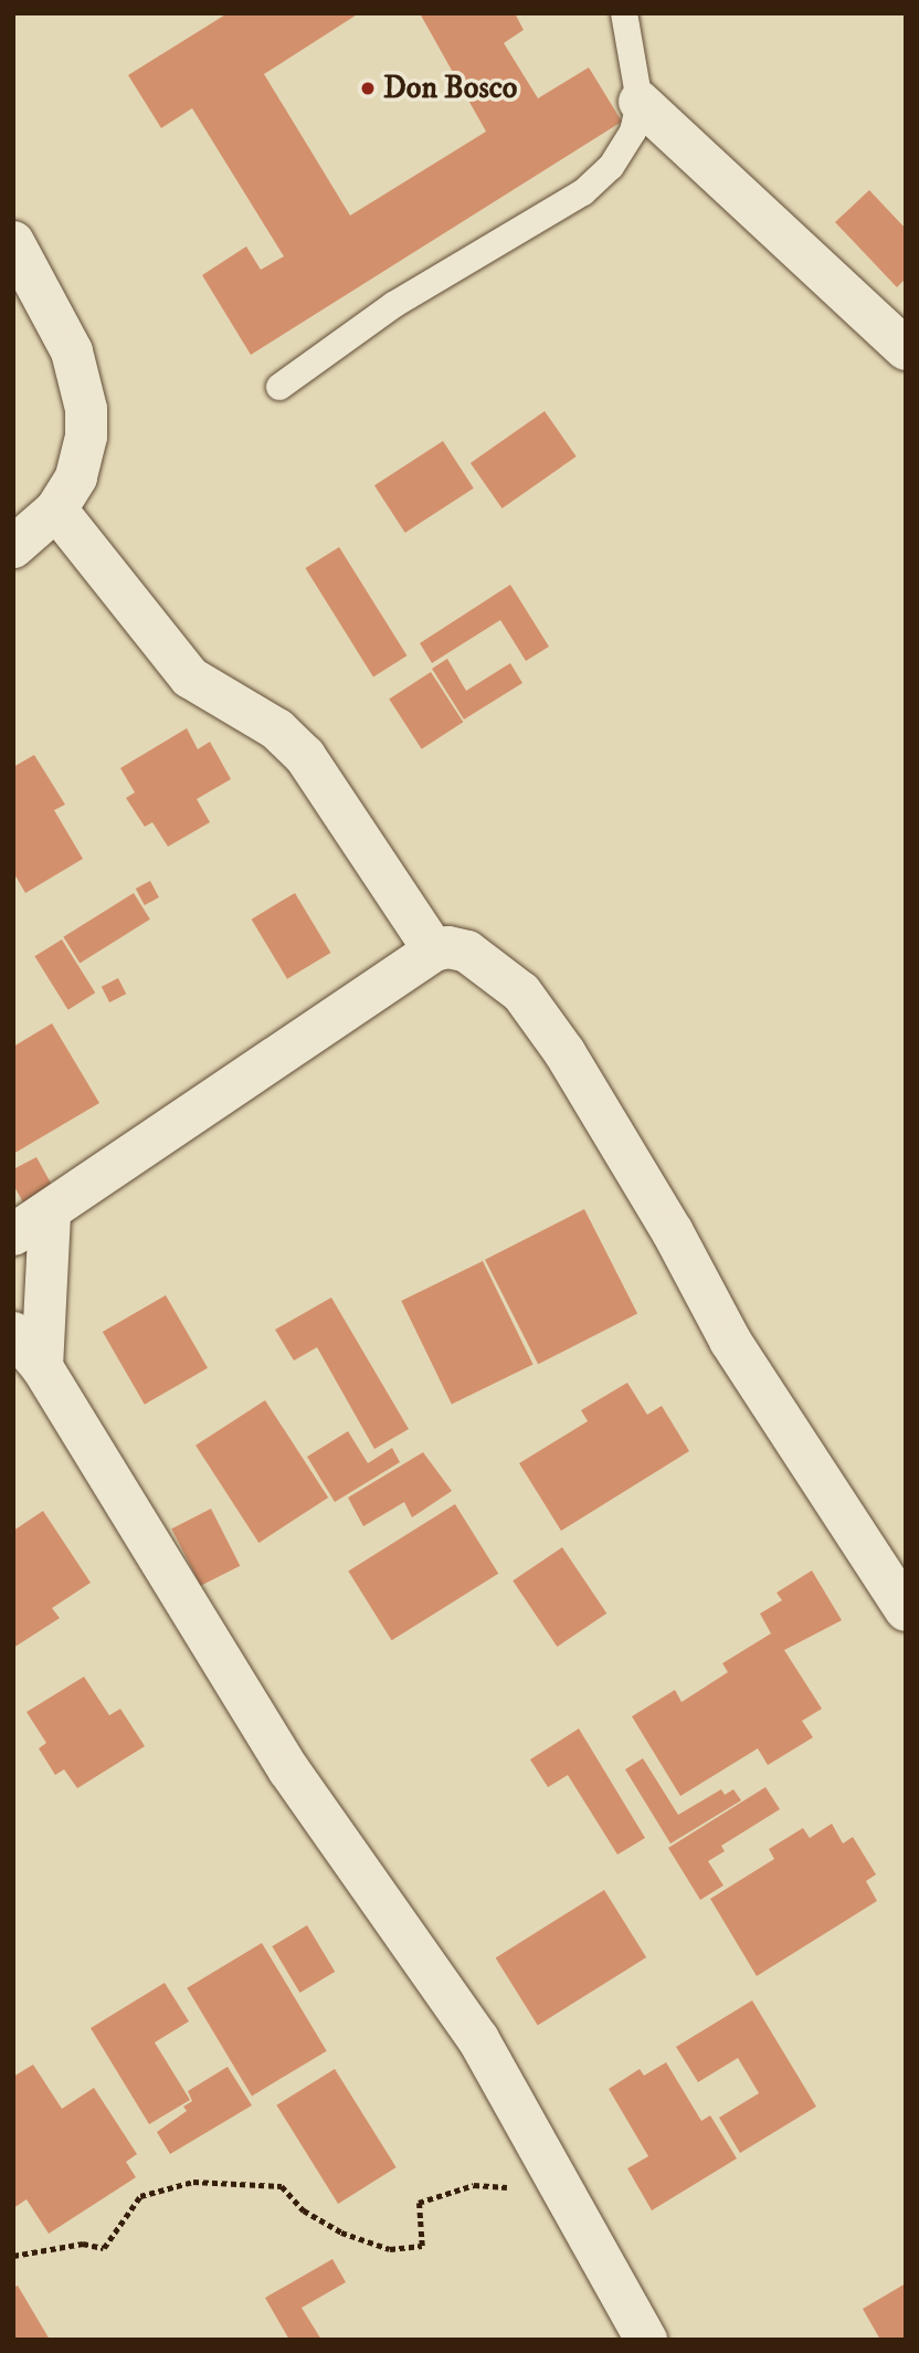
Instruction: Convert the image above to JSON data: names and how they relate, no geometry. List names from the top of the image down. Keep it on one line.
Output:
{"places":["Don Bosco"]}
